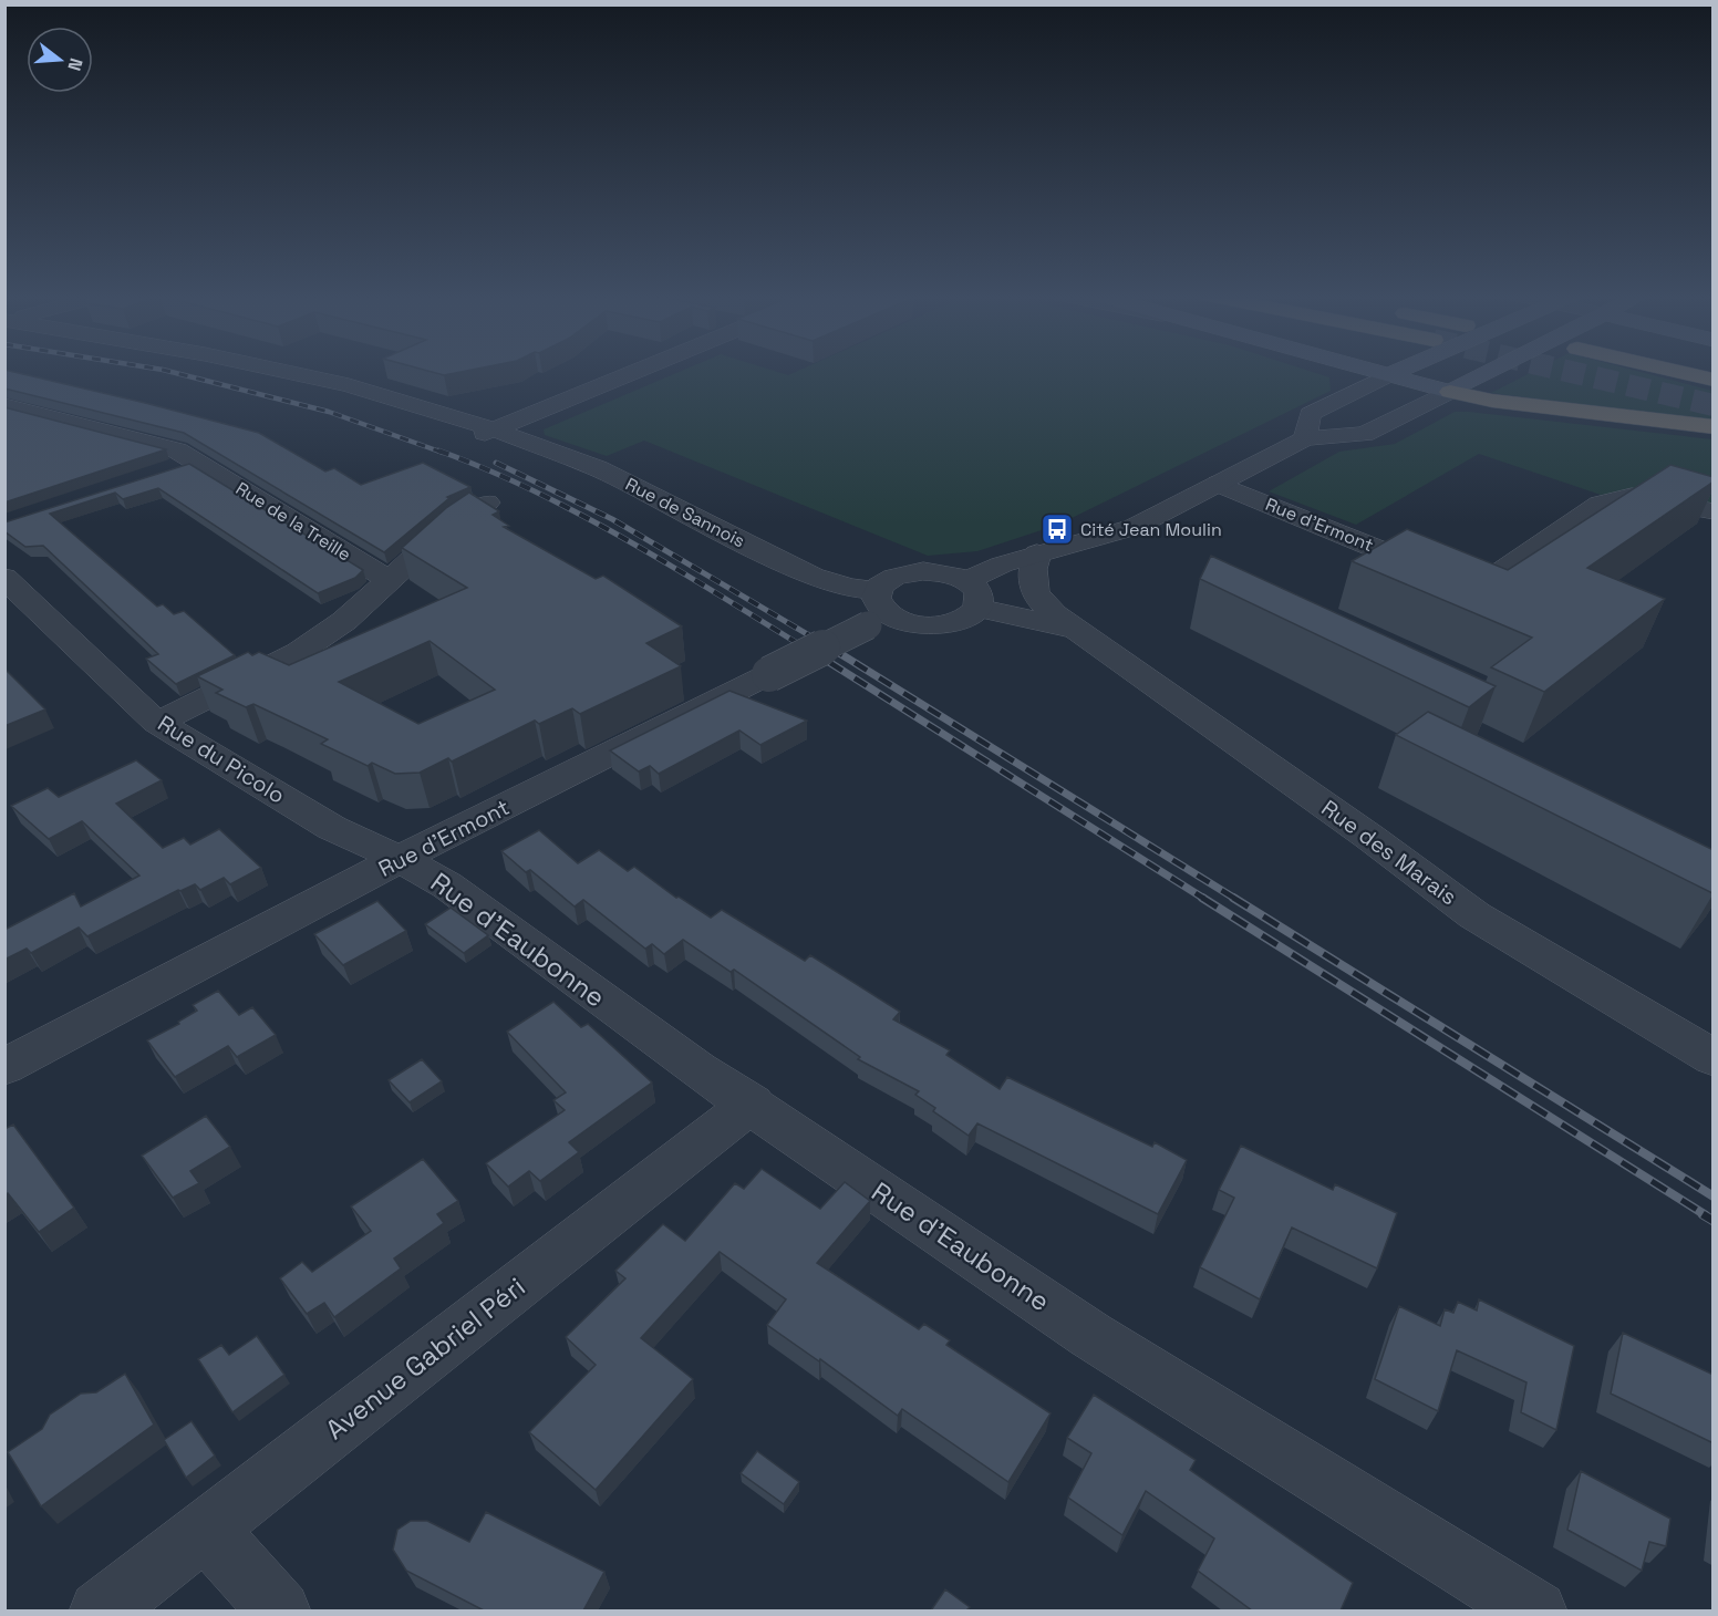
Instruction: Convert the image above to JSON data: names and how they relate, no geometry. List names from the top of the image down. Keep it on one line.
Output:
{"streets":{"street":["Rue de Sannois","Rue de la Treille","Rue d'Ermont","Rue du Picolo","Rue des Marais","Rue d'Eaubonne","Avenue Gabriel Péri"]},"crossings":[["Rue de Sannois","Rue d'Ermont"],["Rue d'Ermont","Rue du Picolo"],["Rue d'Ermont","Rue des Marais"],["Rue d'Ermont","Rue d'Eaubonne"],["Rue du Picolo","Rue d'Eaubonne"],["Rue d'Eaubonne","Avenue Gabriel Péri"]],"places":{"bus stop":["Cité Jean Moulin"]},"north":"right"}
